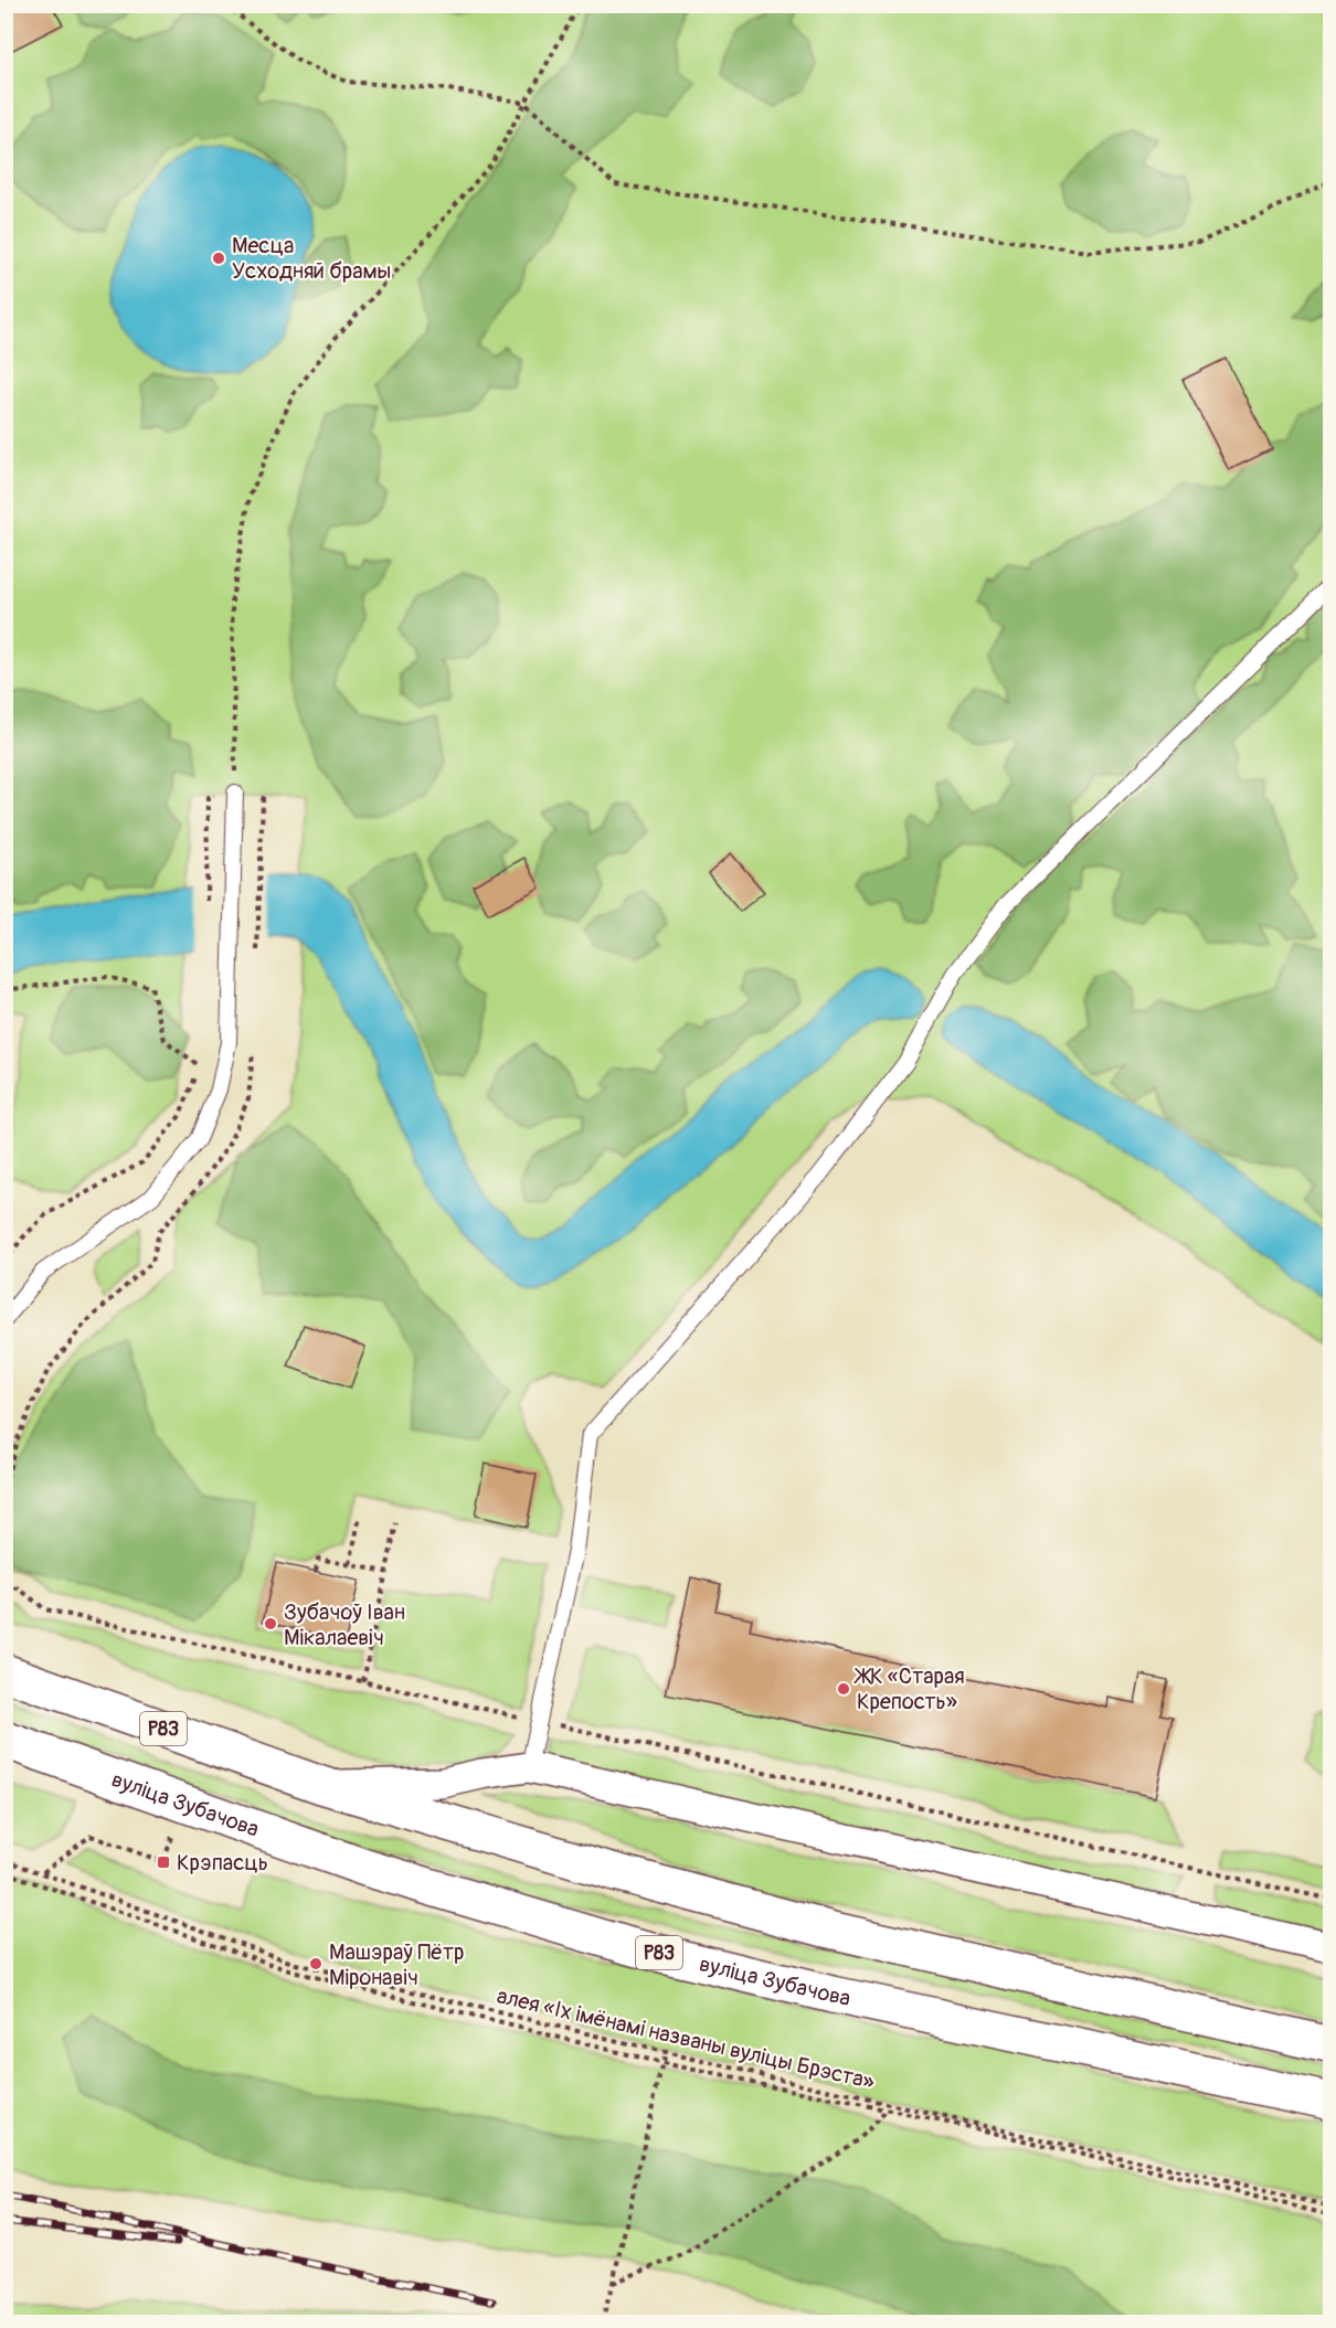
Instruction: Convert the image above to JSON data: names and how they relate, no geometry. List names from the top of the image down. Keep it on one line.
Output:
{"streets":{"highway":["Р83","вуліца Зубачова"],"path":["алея «Іх імёнамі названы вуліцы Брэста»"]},"places":{"other":["Месца Усходняй брамы","Зубачоў Іван Мікалаевіч","ЖК «Старая Крепость»","Машэраў Пётр Міронавіч"],"transit":["Крэпасць"]}}
